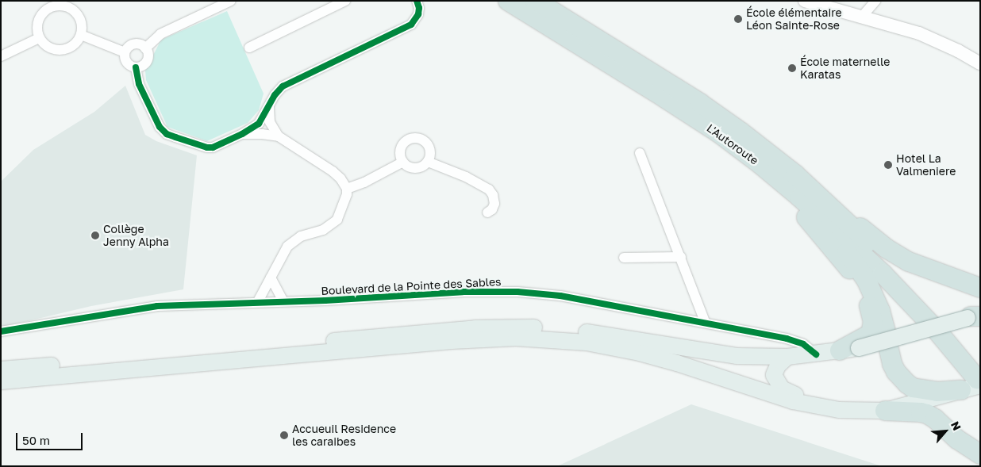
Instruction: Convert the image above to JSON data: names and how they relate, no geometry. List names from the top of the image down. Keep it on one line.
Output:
{"streets":{"highway":["L'Autoroute"],"street":["Boulevard de la Pointe des Sables"]},"places":["École élémentaire Léon Sainte-Rose","École maternelle Karatas","Hotel La Valmeniere","Collège Jenny Alpha","Accueuil Residence les caraibes"],"scale_bar":"50 m","north":"top right"}
